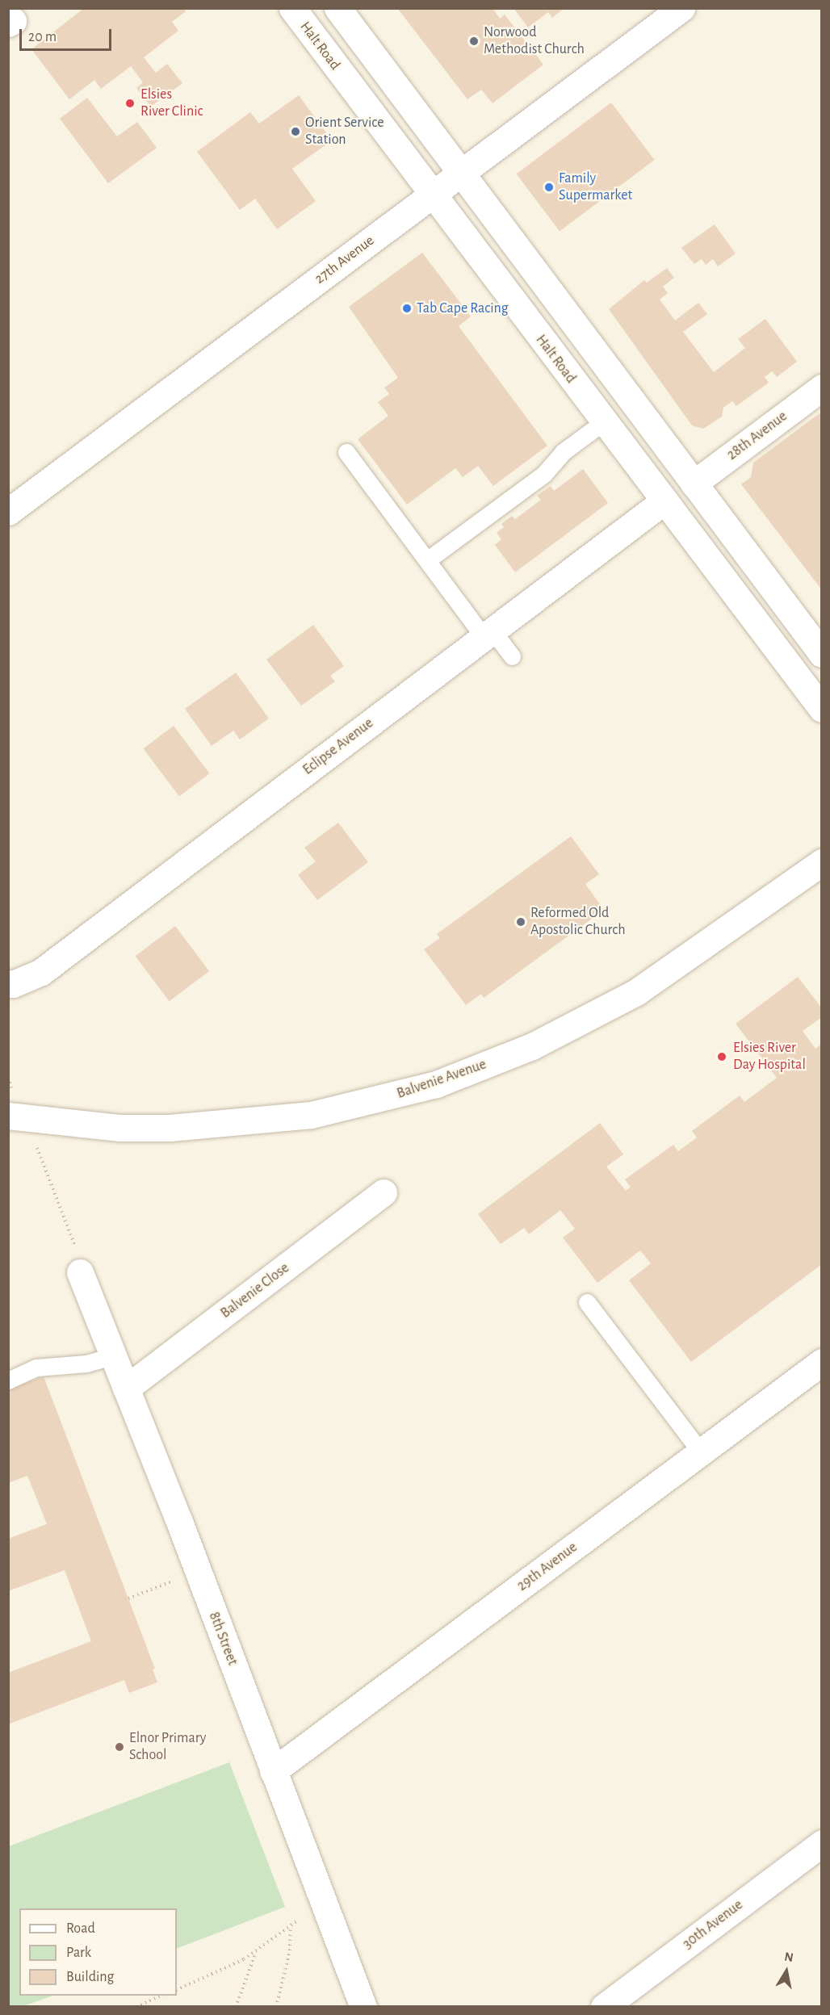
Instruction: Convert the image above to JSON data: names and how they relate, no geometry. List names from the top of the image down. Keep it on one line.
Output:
{"streets":{"street":["Halt Road","27th Avenue","28th Avenue","Eclipse Avenue","Balvenie Avenue","Balvenie Close","29th Avenue","8th Street","30th Avenue"]},"crossings":[["Halt Road","27th Avenue"],["Halt Road","Eclipse Avenue"],["Balvenie Close","8th Street"],["29th Avenue","8th Street"]],"places":["Norwood Methodist Church","Elsies River Clinic","Orient Service Station","Family Supermarket","Tab Cape Racing","Reformed Old Apostolic Church","Elsies River Day Hospital","Elnor Primary School"],"legend":["Road","Park","Building"],"scale_bar":"20 m","north":"top"}
